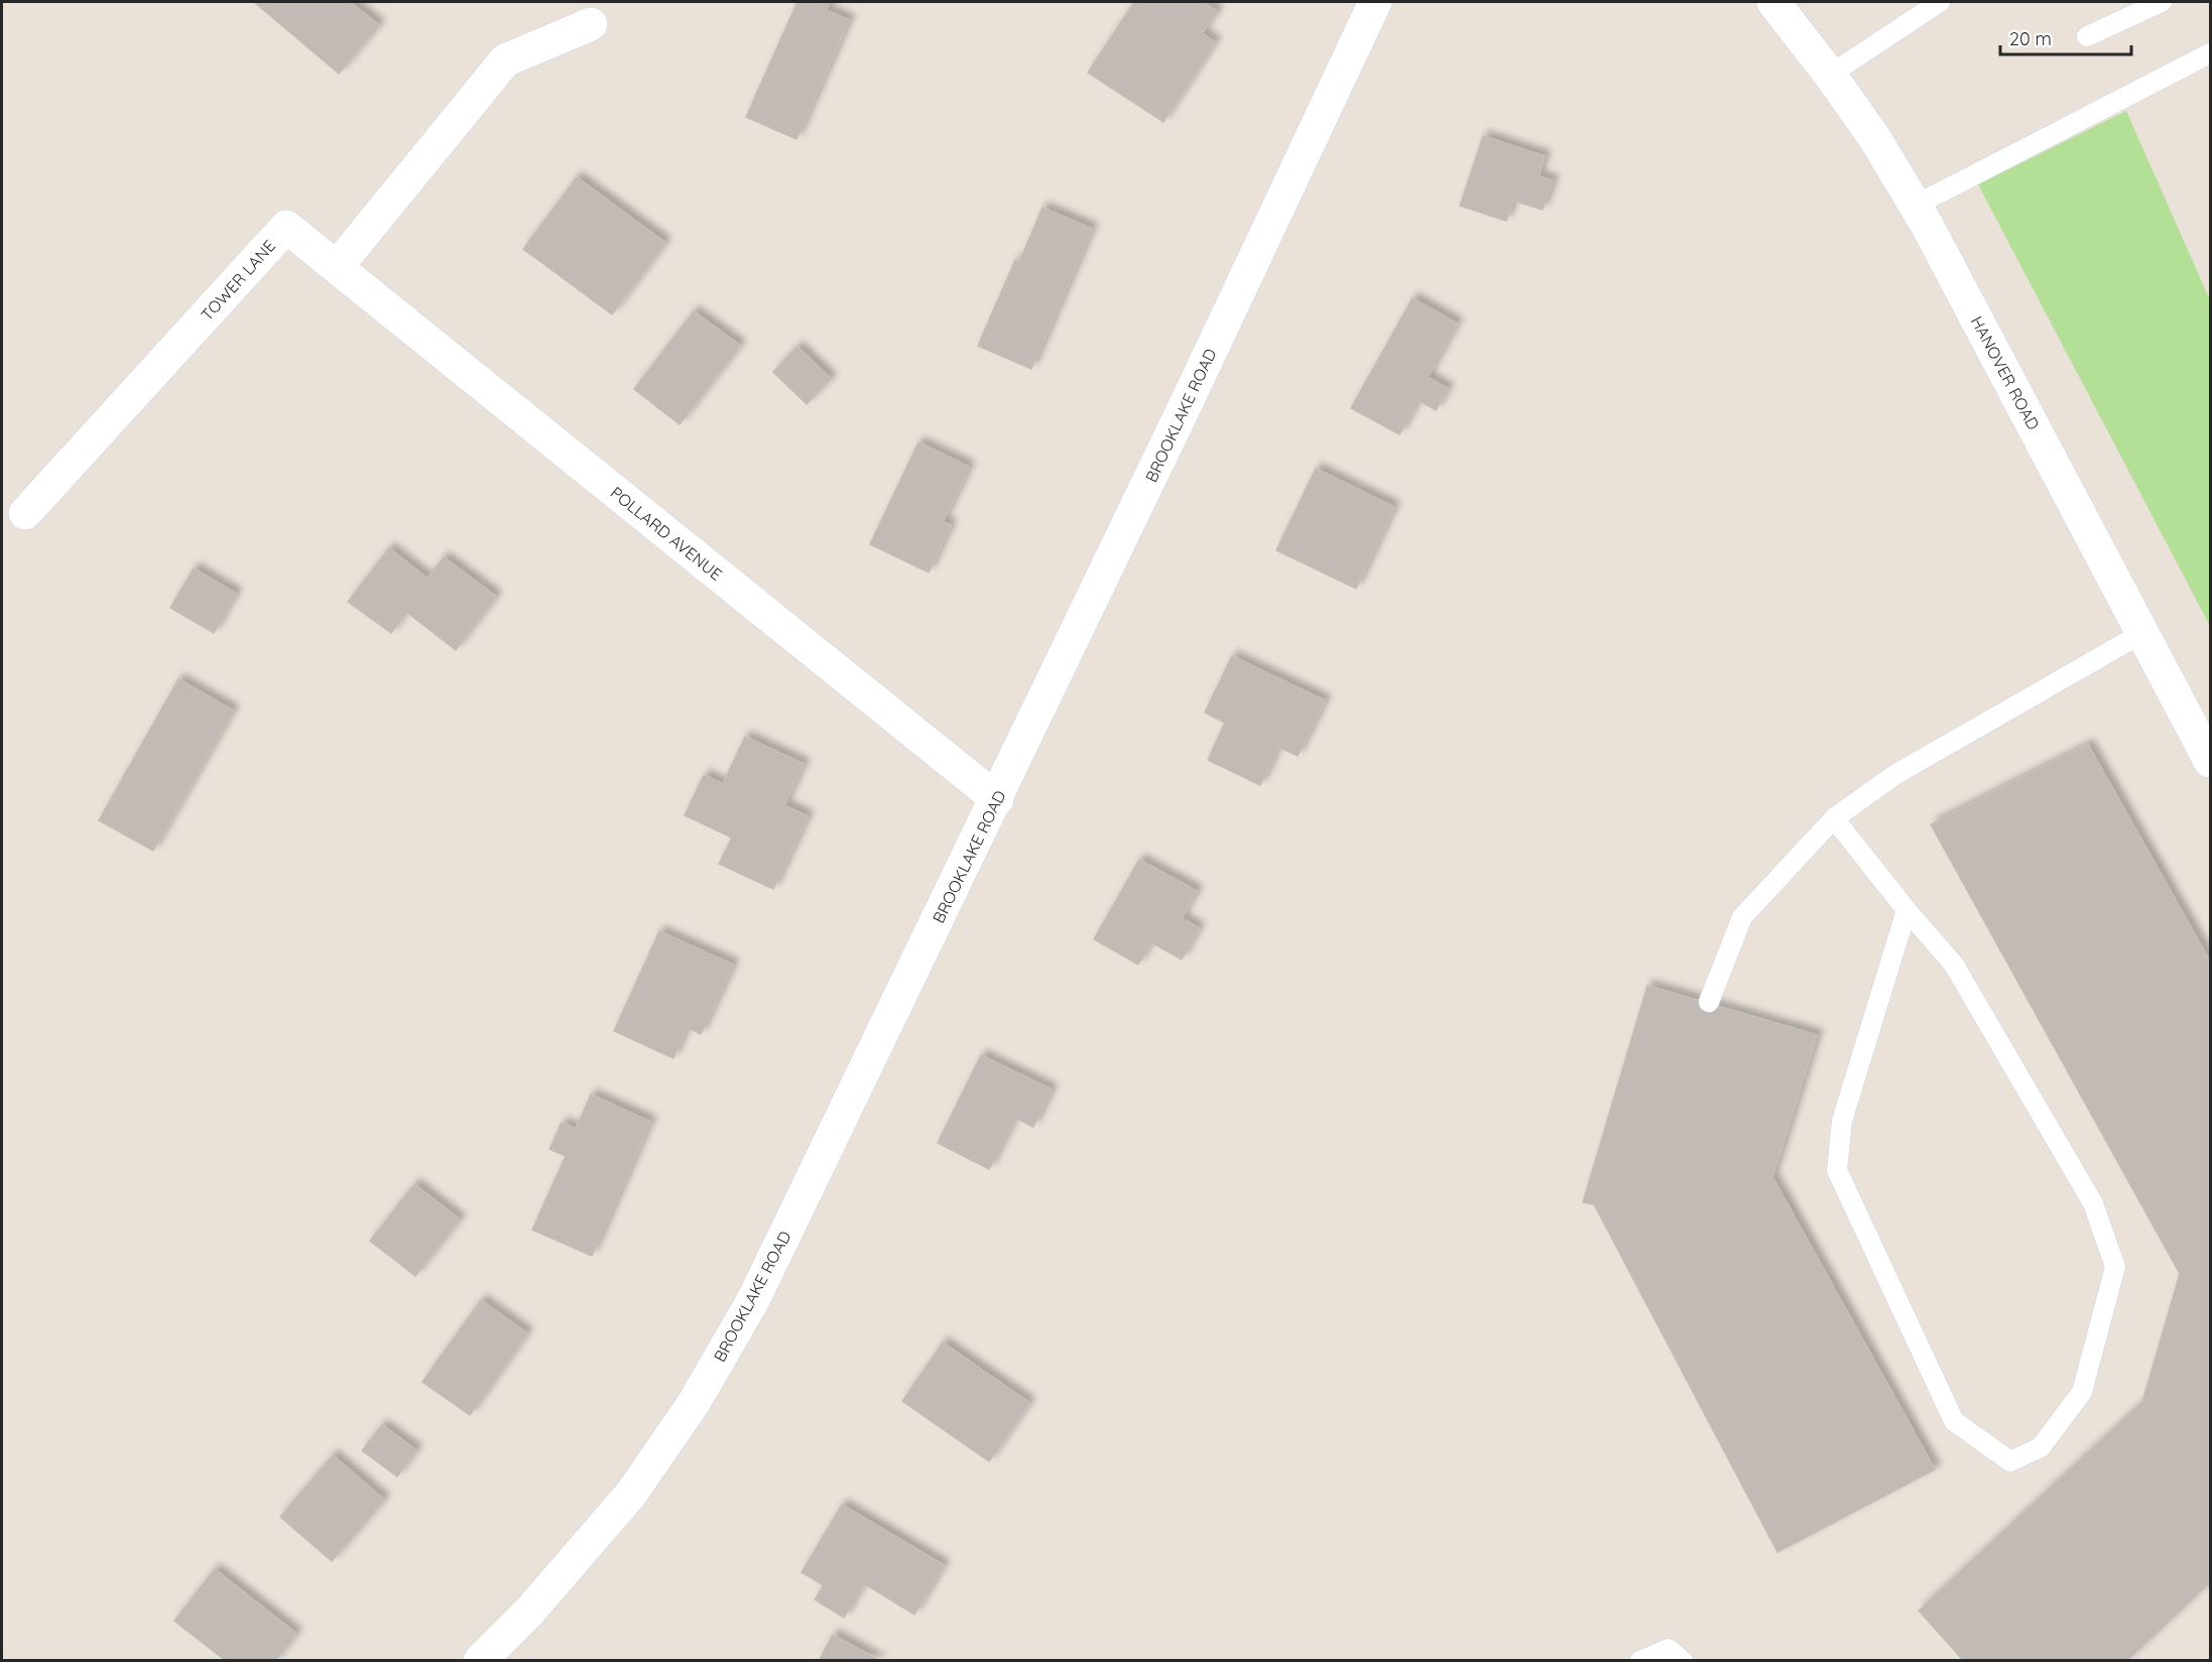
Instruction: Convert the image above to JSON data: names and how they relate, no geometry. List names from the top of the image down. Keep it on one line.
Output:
{"streets":{"street":["TOWER LANE","HANOVER ROAD","BROOKLAKE ROAD","POLLARD AVENUE"]},"crossings":[["TOWER LANE","POLLARD AVENUE"],["BROOKLAKE ROAD","POLLARD AVENUE"]],"scale_bar":"20 m"}
